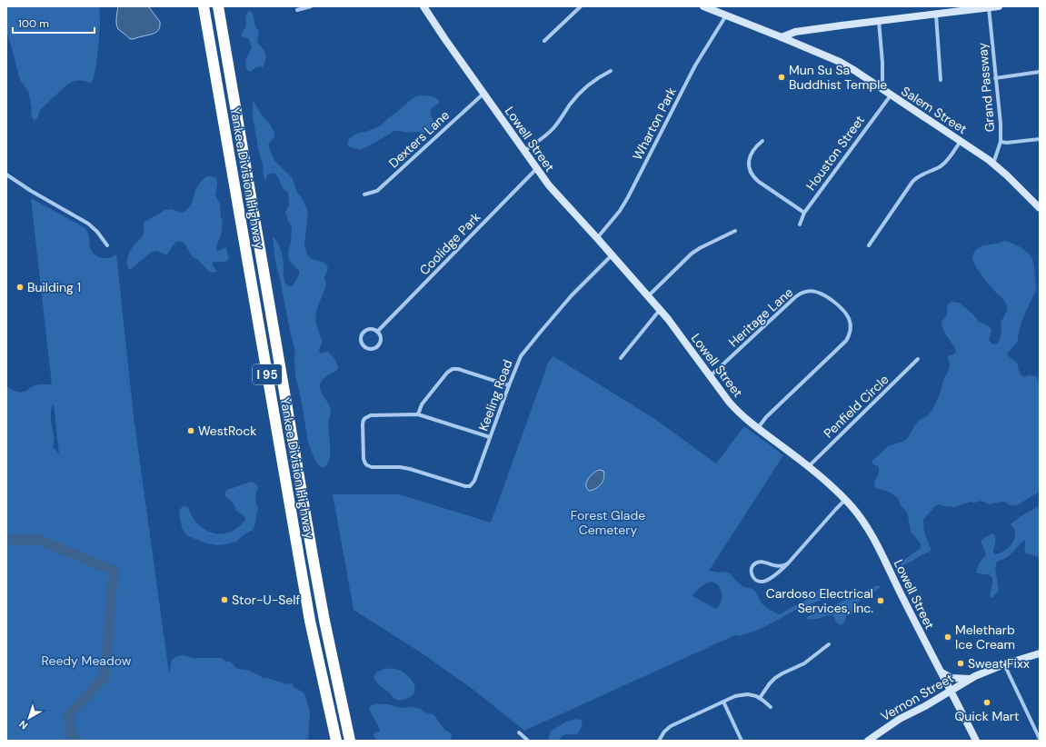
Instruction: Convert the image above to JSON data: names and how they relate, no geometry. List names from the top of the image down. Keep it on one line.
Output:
{"streets":{"highway":["Yankee Division Highway","I 95"],"main road":["Salem Street","Lowell Street","Vernon Street"],"street":["Grand Passway","Wharton Park","Dexters Lane","Houston Street","Coolidge Park","Heritage Lane","Keeling Road","Penfield Circle"]},"crossings":[["Grand Passway","Salem Street"],["Salem Street","Wharton Park"],["Salem Street","Houston Street"],["Wharton Park","Lowell Street"],["Dexters Lane","Lowell Street"],["Lowell Street","Coolidge Park"],["Lowell Street","Heritage Lane"],["Lowell Street","Keeling Road"],["Lowell Street","Penfield Circle"],["Lowell Street","Vernon Street"]],"parks":["Forest Glade Cemetery","Reedy Meadow"],"places":["Mun Su Sa Buddhist Temple","Building 1","WestRock","Stor-U-Self","Cardoso Electrical Services, Inc.","Meletharb Ice Cream","Sweat Fixx","Quick Mart"],"scale_bar":"100 m","north":"bottom left"}
